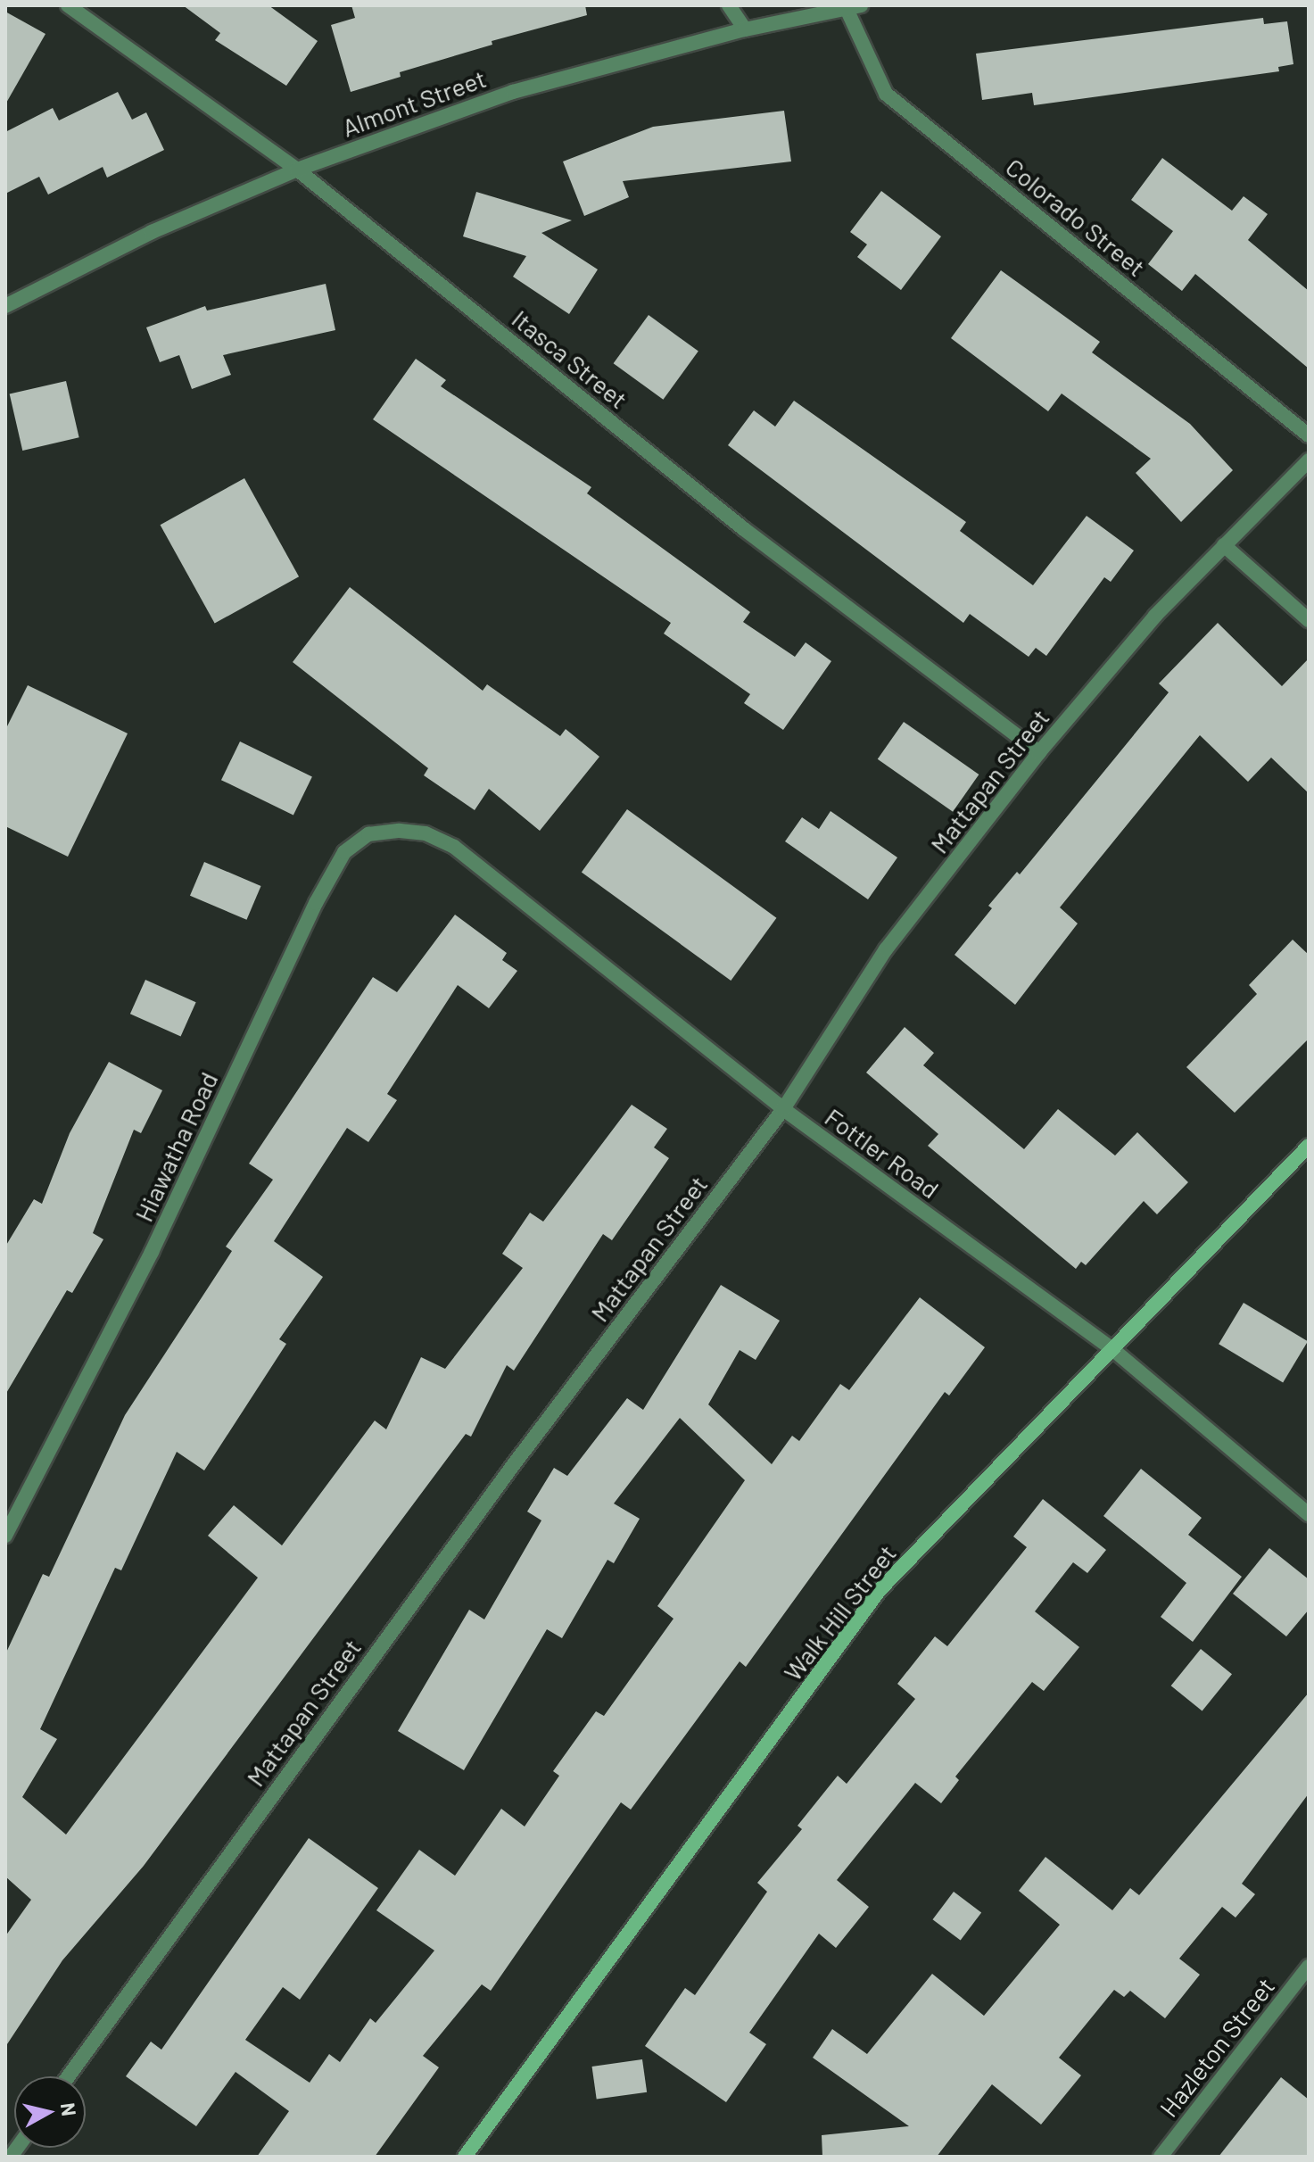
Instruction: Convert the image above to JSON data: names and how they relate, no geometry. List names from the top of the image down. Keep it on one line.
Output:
{"streets":{"main road":["Walk Hill Street"],"street":["Almont Street","Colorado Street","Itasca Street","Mattapan Street","Hiawatha Road","Fottler Road","Hazleton Street"]},"crossings":[["Almont Street","Colorado Street"],["Almont Street","Itasca Street"],["Itasca Street","Mattapan Street"],["Mattapan Street","Fottler Road"],["Hiawatha Road","Fottler Road"],["Fottler Road","Walk Hill Street"]],"north":"right"}
